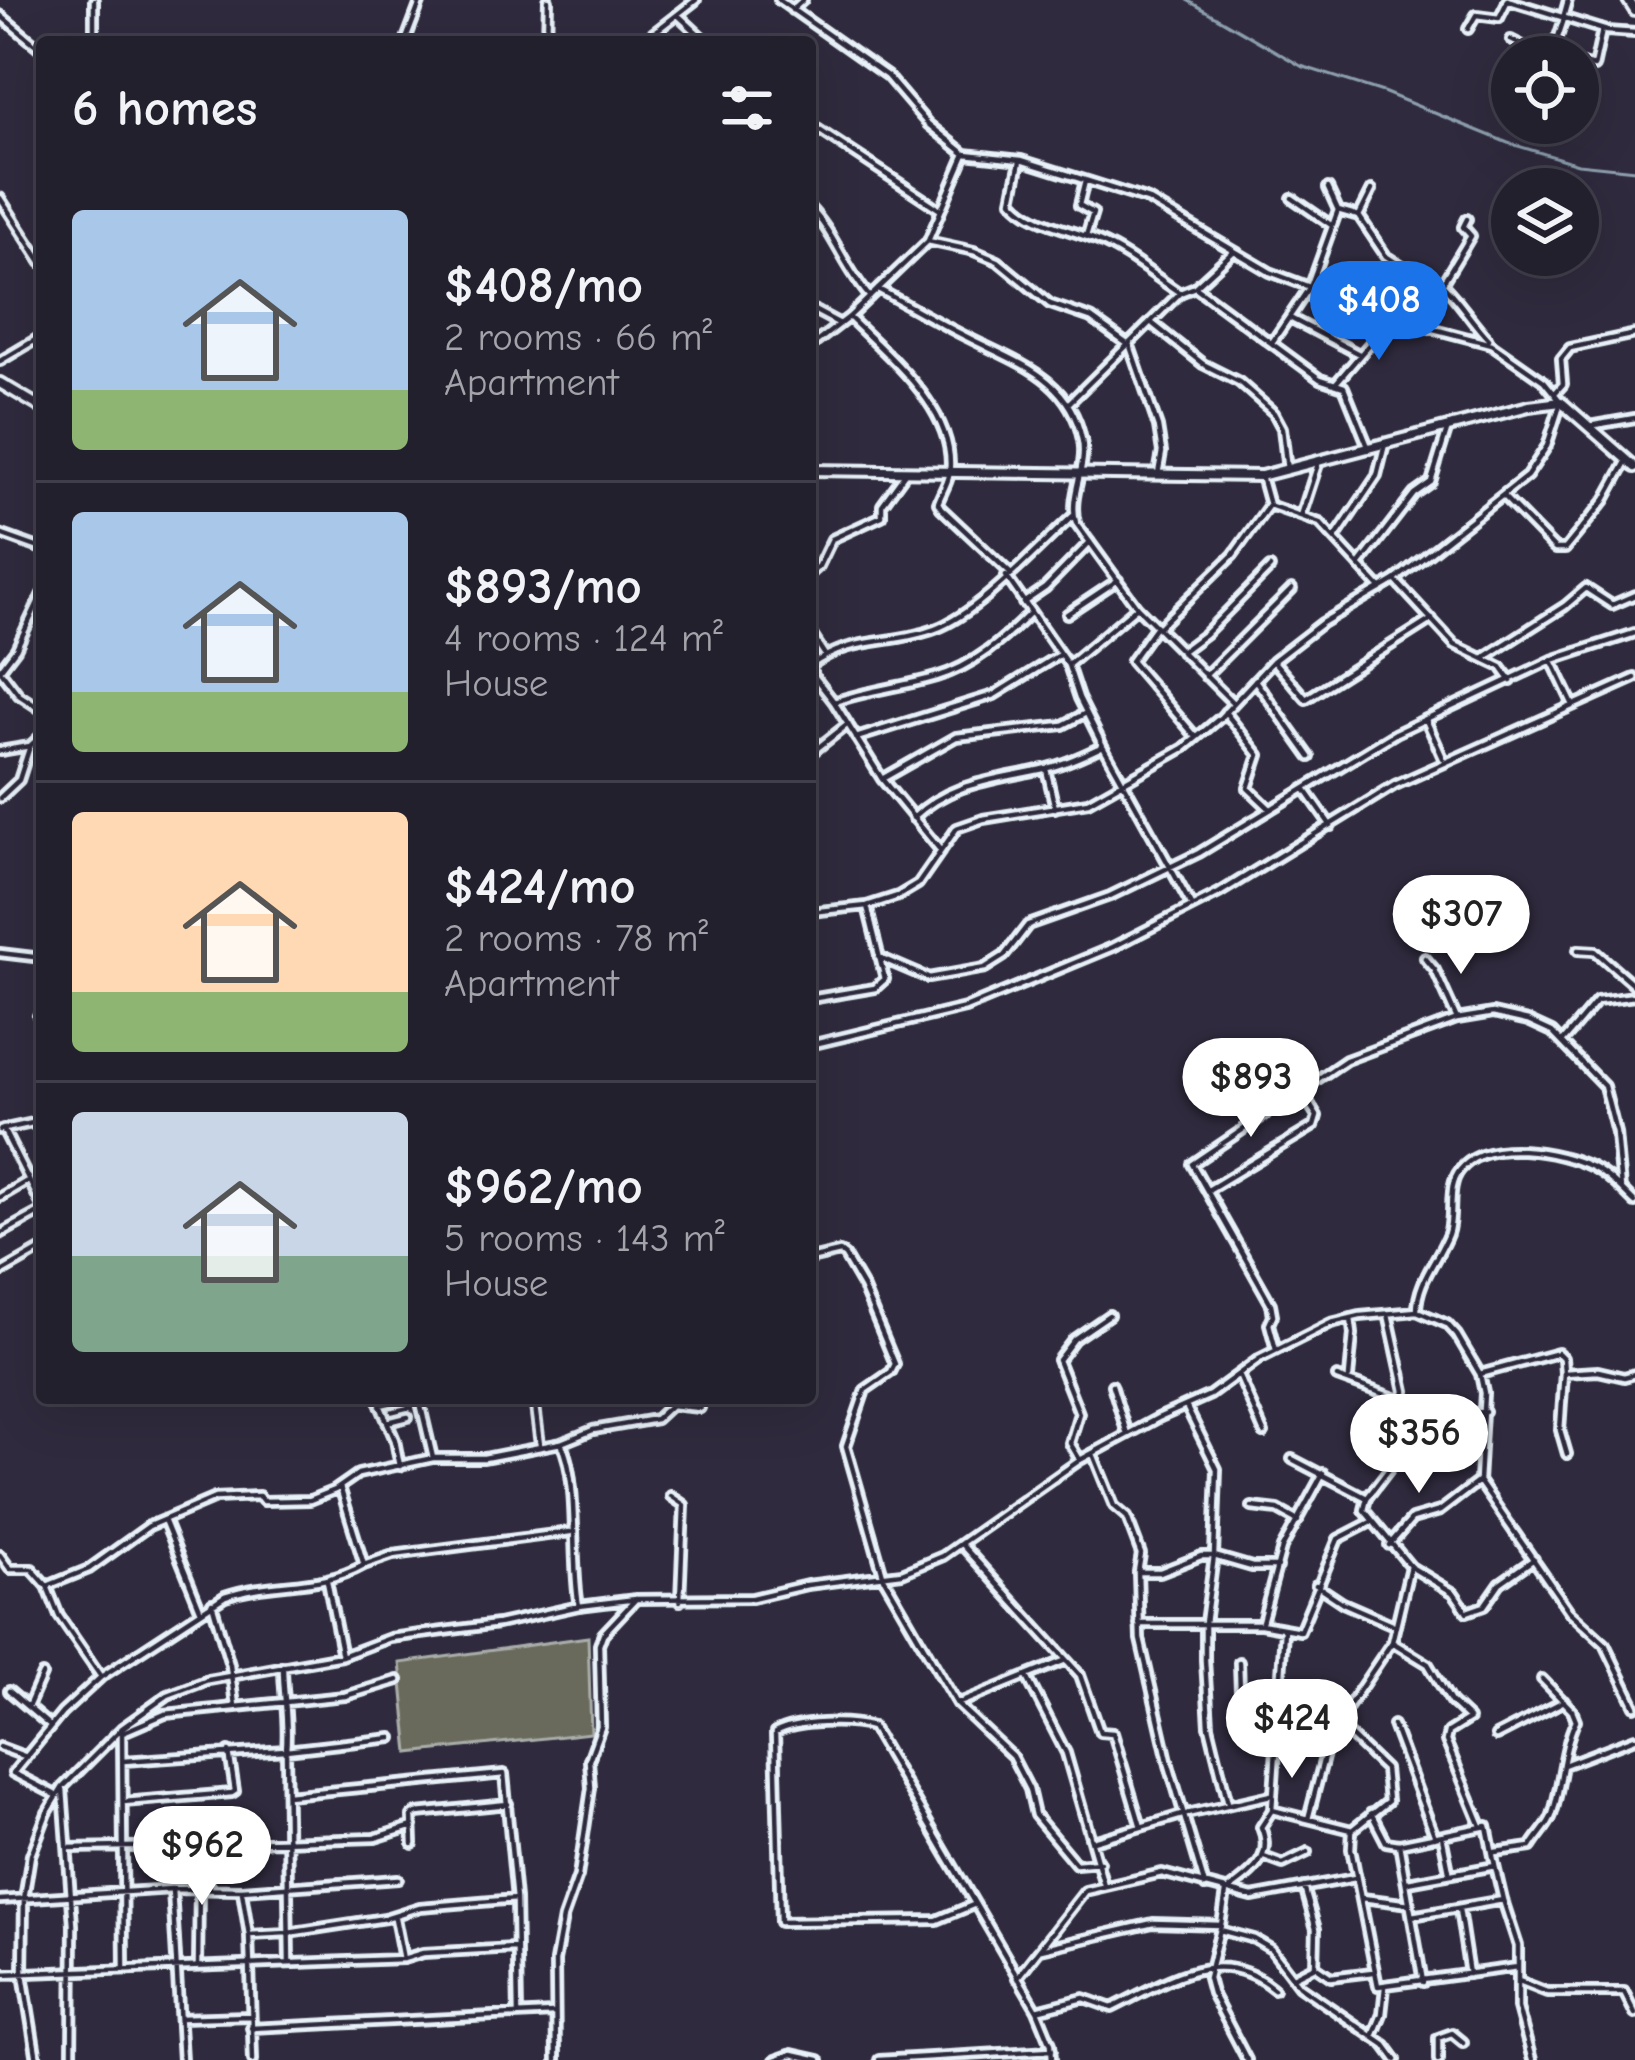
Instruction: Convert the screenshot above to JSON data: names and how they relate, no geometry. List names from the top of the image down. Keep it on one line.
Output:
{"page":{"heading":"6 homes","list":[{"name":"$408/mo","note":"2 rooms · 66 m² · Apartment"},{"name":"$893/mo","note":"4 rooms · 124 m² · House"},{"name":"$424/mo","note":"2 rooms · 78 m² · Apartment"},{"name":"$962/mo","note":"5 rooms · 143 m² · House"}],"price":["$408","$307","$893","$356","$424","$962"]}}
